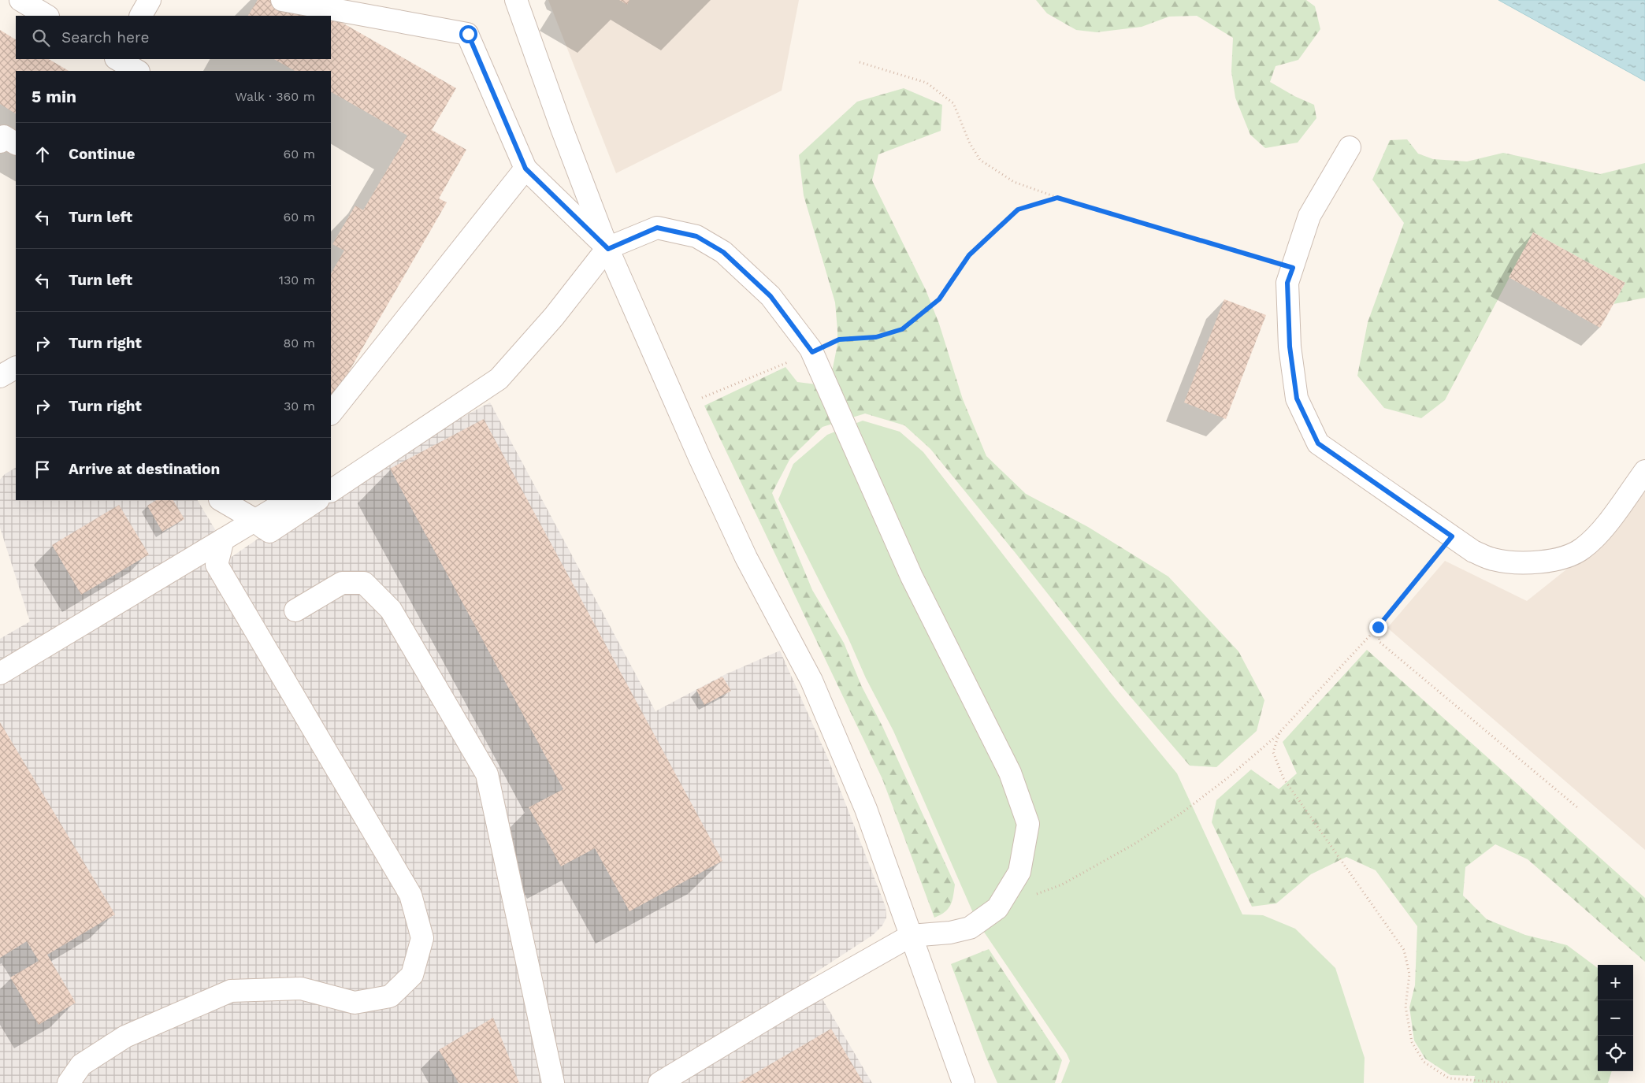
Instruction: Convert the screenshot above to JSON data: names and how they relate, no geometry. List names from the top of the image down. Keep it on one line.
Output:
{"page":{"search":"Search here","heading":["5 min","Walk · 360 m"],"list":[["Continue","60 m"],["Turn left","60 m"],["Turn left","130 m"],["Turn right","80 m"],["Turn right","30 m"],"Arrive at destination"],"map_buttons":["+","−"]}}
